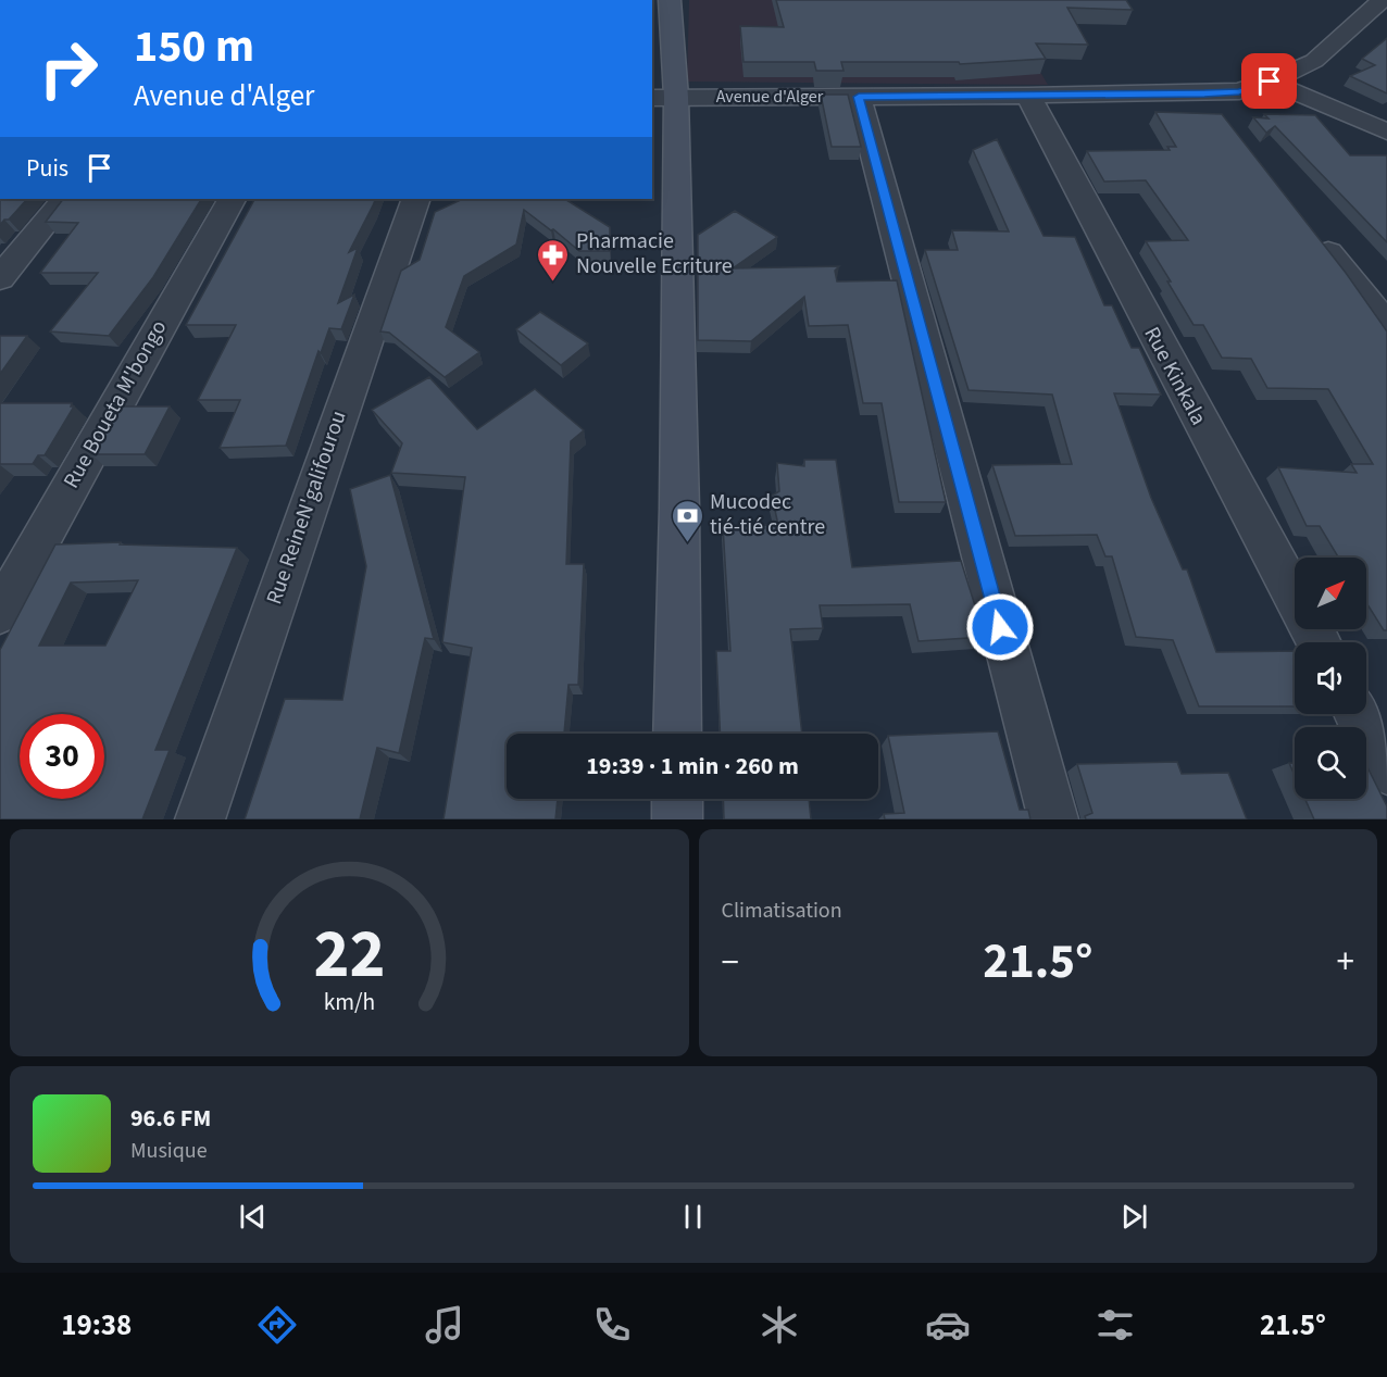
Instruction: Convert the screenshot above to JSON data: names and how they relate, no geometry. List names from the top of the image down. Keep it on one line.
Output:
{"streets":{"street":["Avenue d'Alger","Rue Kinkala","Rue Boueta M'bongo","Rue ReineN'galifourou"]},"crossings":[["Avenue d'Alger","Rue Kinkala"]],"places":{"pharmacy":["Pharmacie Nouvelle Ecriture"],"bank":["Mucodec tié-tié centre"]},"north":"top right","page":{"turn":["150 m","Avenue d'Alger"],"then":"Puis","limit":"30","trip":"19:39 · 1 min · 260 m","tile":"Climatisation","heat":["−","21.5°","+"],"song":["96.6 FM","Musique"],"tabs":["19:38","21.5°"],"gauge":["22","km/h"]}}
